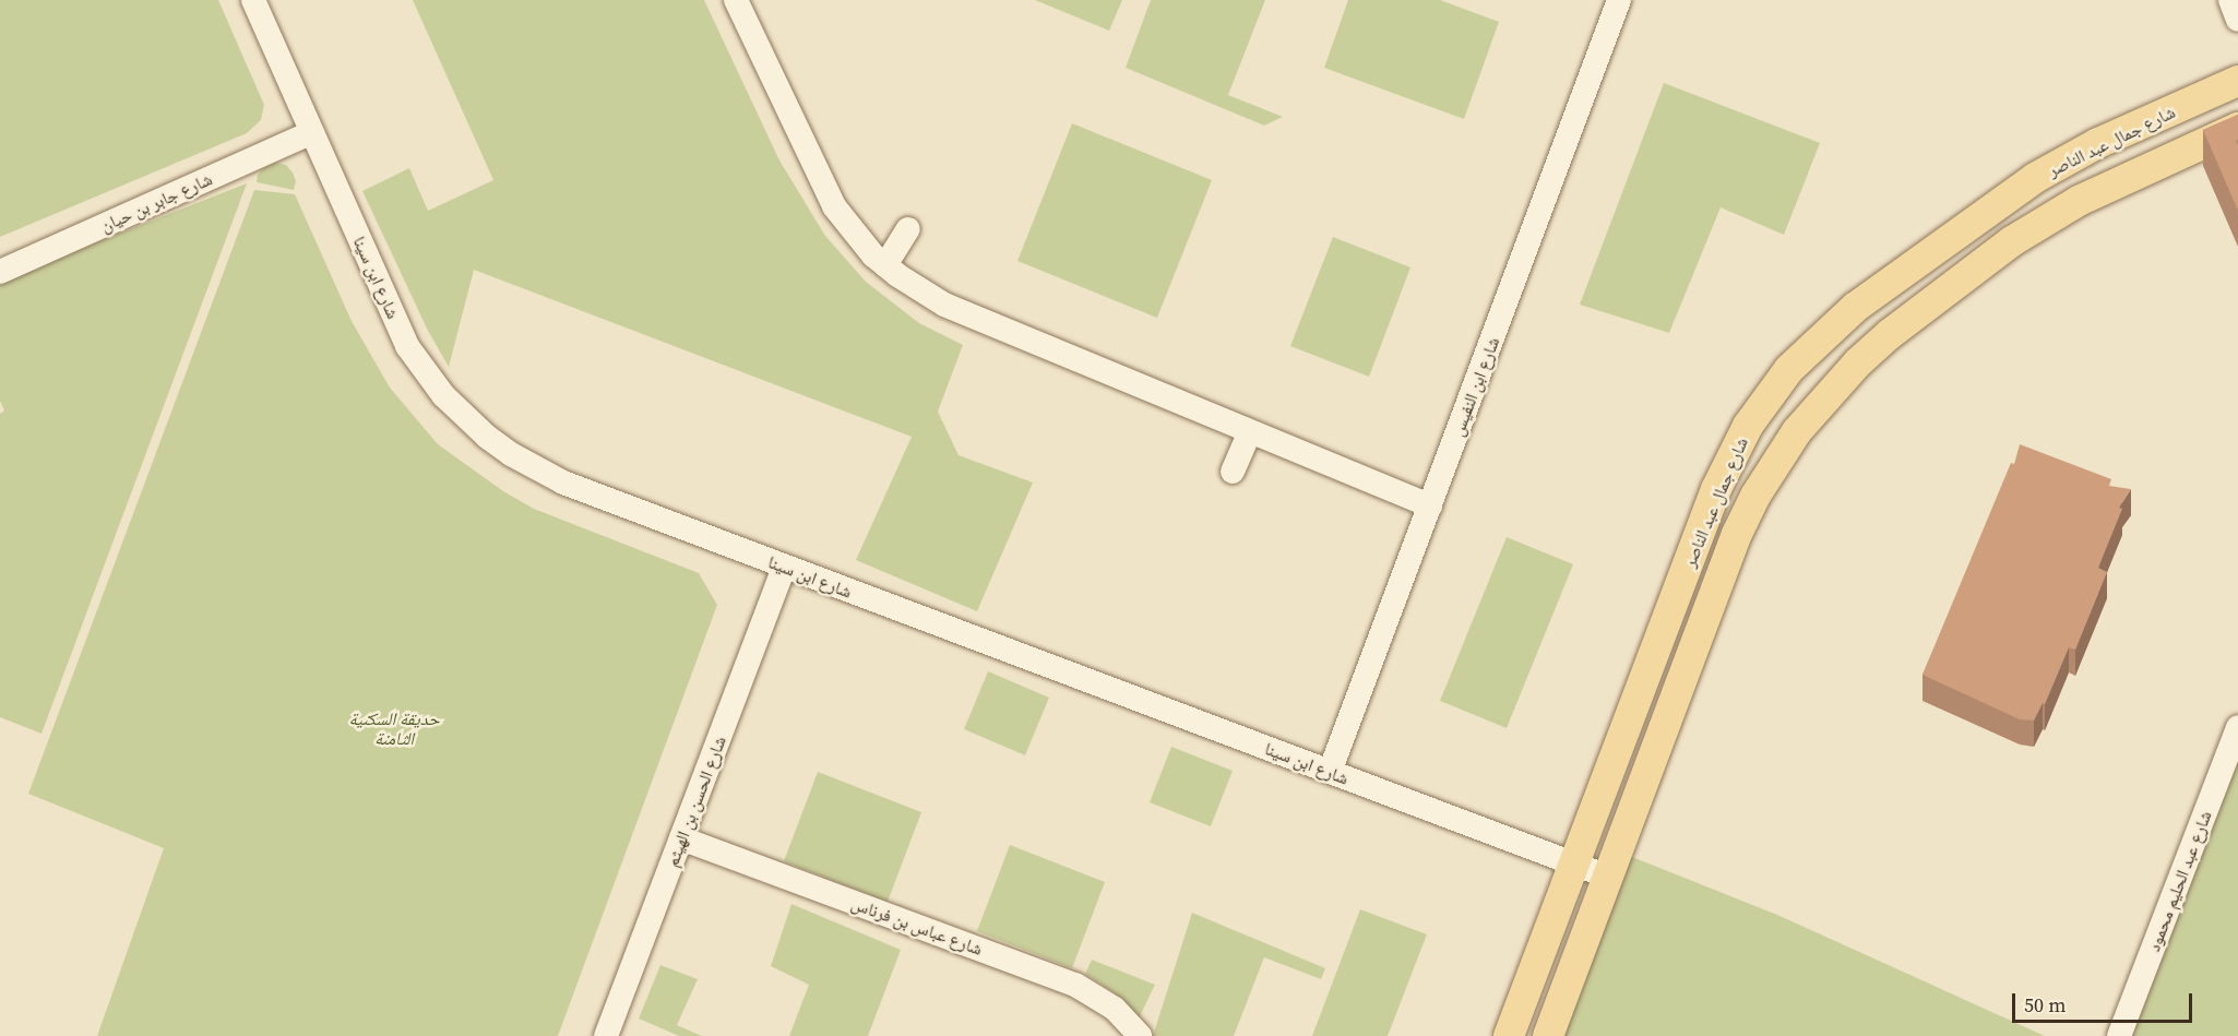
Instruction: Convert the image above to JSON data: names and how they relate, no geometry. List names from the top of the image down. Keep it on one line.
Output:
{"streets":{"main road":["شارع جمال عبد الناصر"],"street":["شارع جابر بن حيان","شارع ابن سينا","شارع ابن النفيس","شارع الحسن بن الهيثم","شارع عبد الحليم محمود","شارع عباس بن فرناس"]},"crossings":[["شارع جمال عبد الناصر","شارع ابن سينا"],["شارع جابر بن حيان","شارع ابن سينا"],["شارع ابن سينا","شارع ابن النفيس"],["شارع ابن سينا","شارع الحسن بن الهيثم"],["شارع الحسن بن الهيثم","شارع عباس بن فرناس"]],"parks":["حديقة السكنية الثامنة"],"scale_bar":"50 m"}
